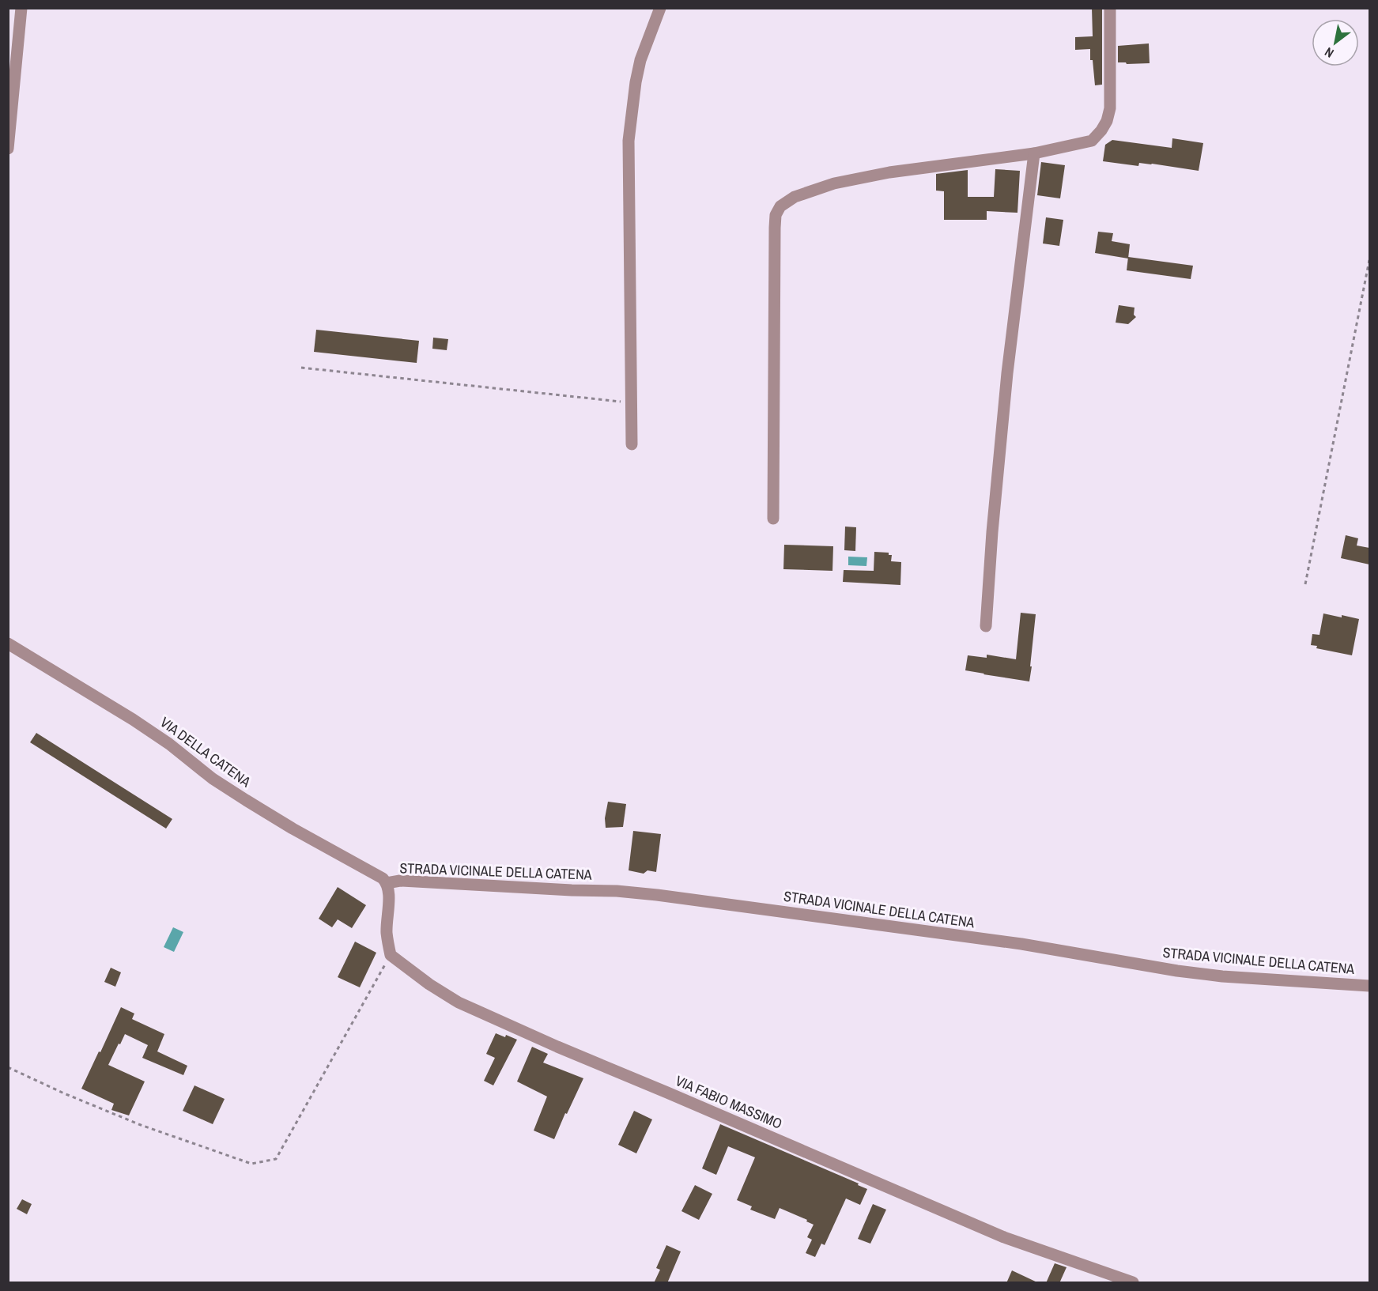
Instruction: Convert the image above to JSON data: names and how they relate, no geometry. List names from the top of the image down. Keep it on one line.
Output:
{"streets":{"street":["VIA DELLA CATENA","STRADA VICINALE DELLA CATENA","VIA FABIO MASSIMO"]},"crossings":[["VIA DELLA CATENA","STRADA VICINALE DELLA CATENA"]],"north":"bottom left"}
